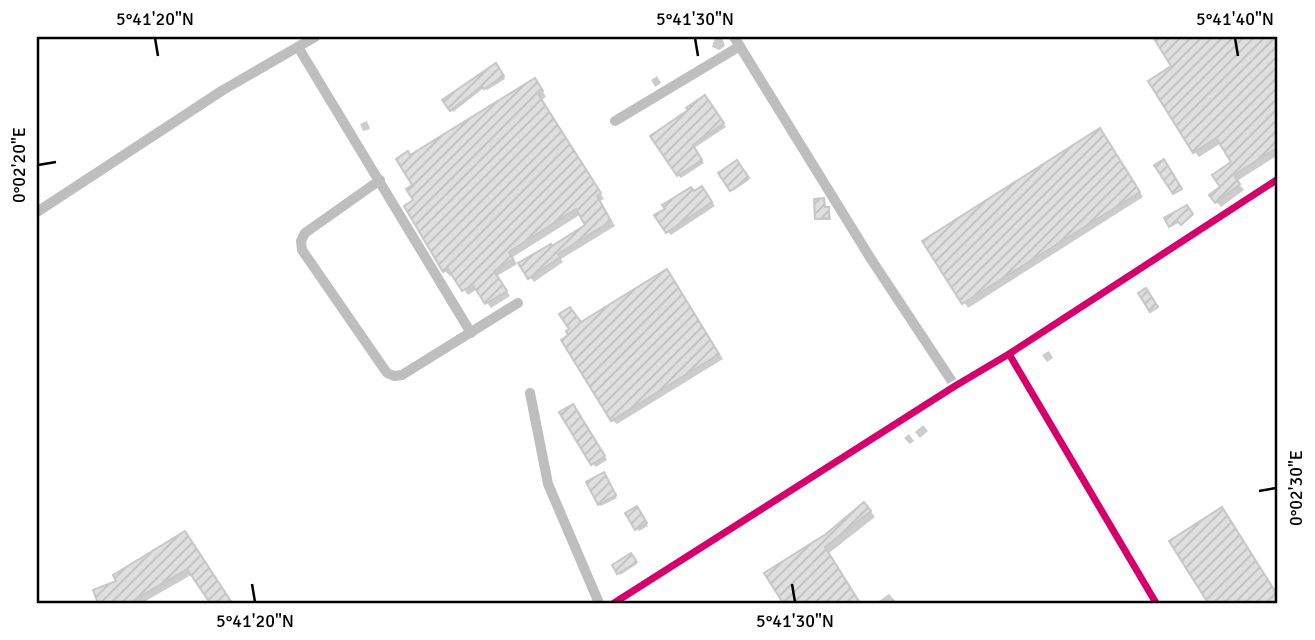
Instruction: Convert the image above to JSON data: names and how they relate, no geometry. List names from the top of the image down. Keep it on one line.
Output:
{"coordinates":["5°41'20\"N","5°41'30\"N","5°41'40\"N","0°02'20\"E","0°02'30\"E"]}
